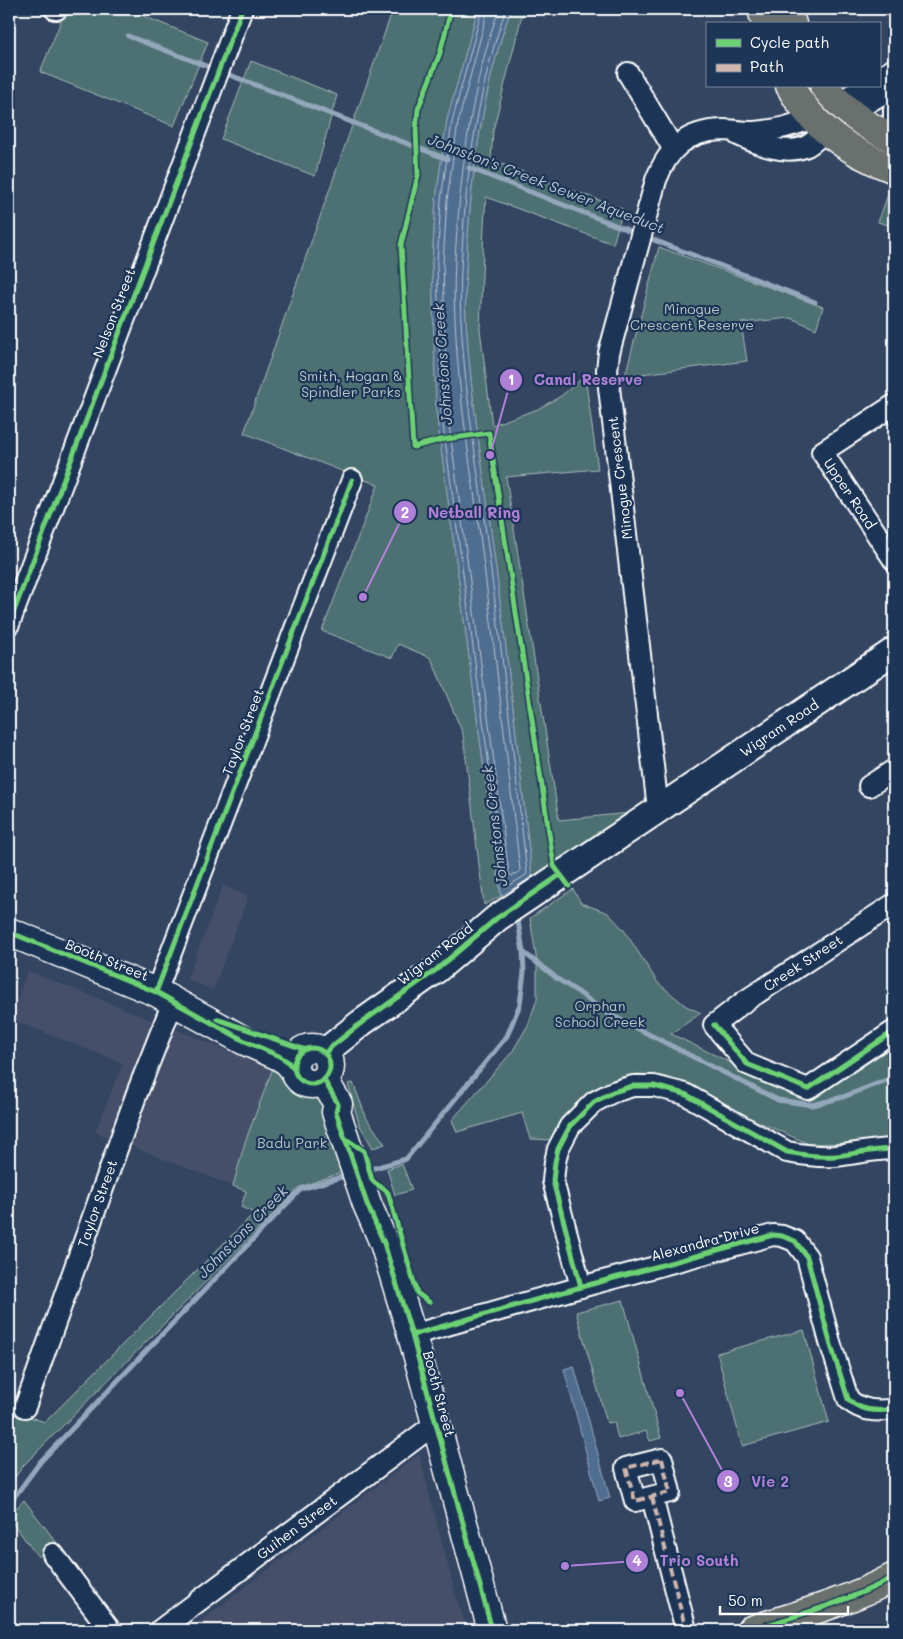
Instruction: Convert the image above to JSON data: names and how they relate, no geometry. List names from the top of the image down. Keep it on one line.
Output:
{"streets":{"main road":["Booth Street"],"street":["Nelson Street","Minogue Crescent","Upper Road","Wigram Road","Taylor Street","Creek Street","Alexandra Drive","Guihen Street"]},"crossings":[["Minogue Crescent","Wigram Road"],["Wigram Road","Booth Street"],["Taylor Street","Booth Street"],["Booth Street","Alexandra Drive"],["Booth Street","Guihen Street"]],"water":["Johnston's Creek Sewer Aqueduct","Johnstons Creek"],"parks":["Minogue Crescent Reserve","Smith, Hogan & Spindler Parks","Orphan School Creek","Badu Park"],"places":["Canal Reserve","Netball Ring","Vie 2","Trio South"],"legend":["Cycle path","Path"],"scale_bar":"50 m"}
